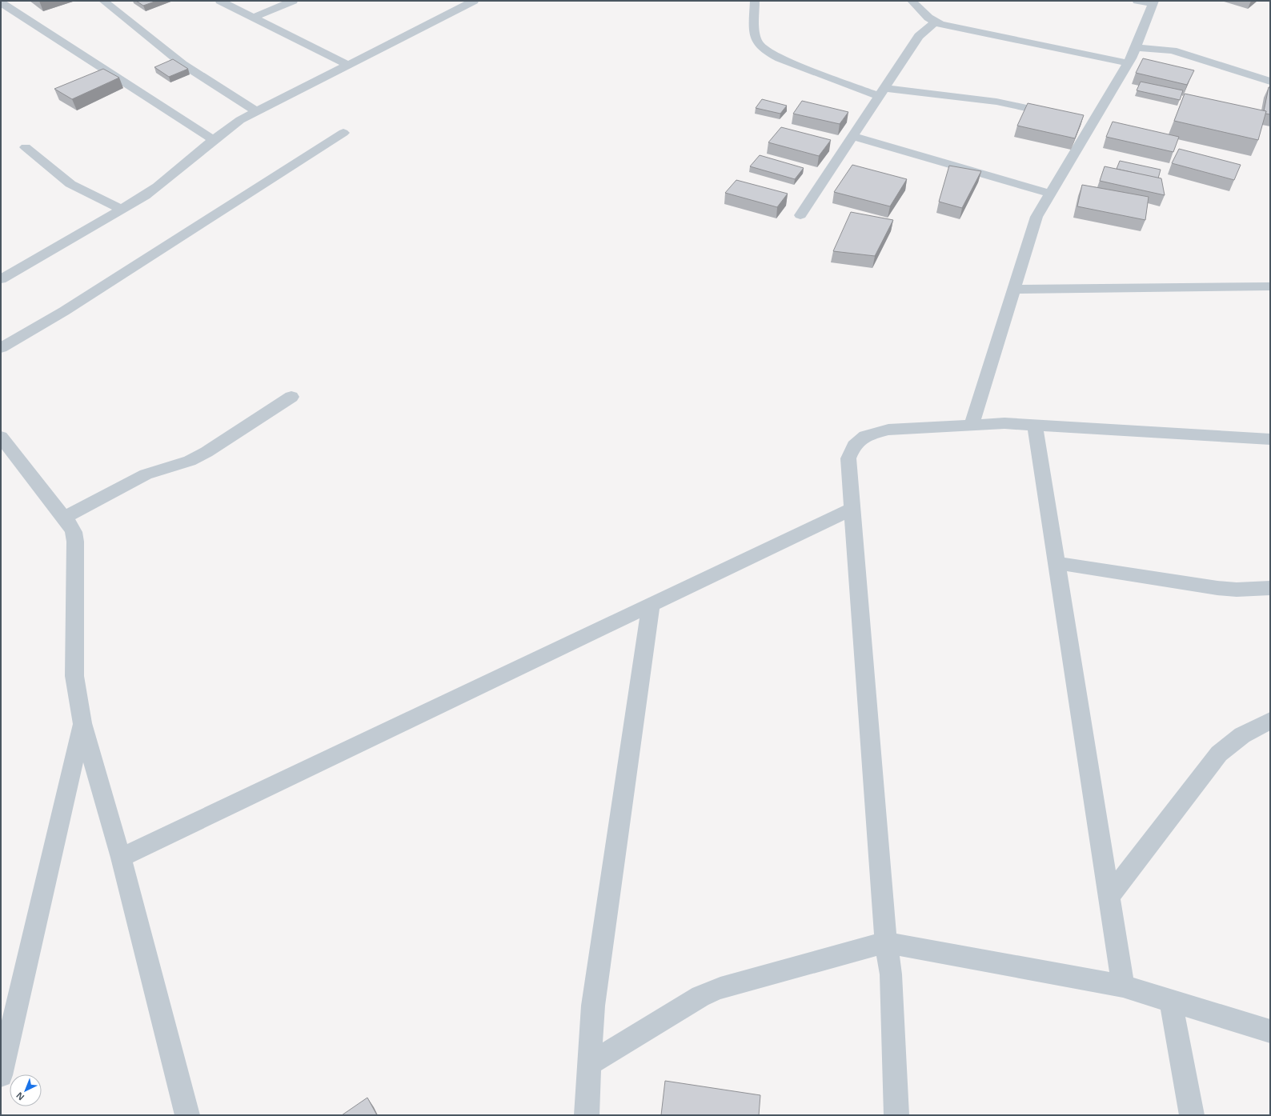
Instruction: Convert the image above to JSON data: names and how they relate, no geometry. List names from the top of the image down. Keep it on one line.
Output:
{"north":"bottom left"}
